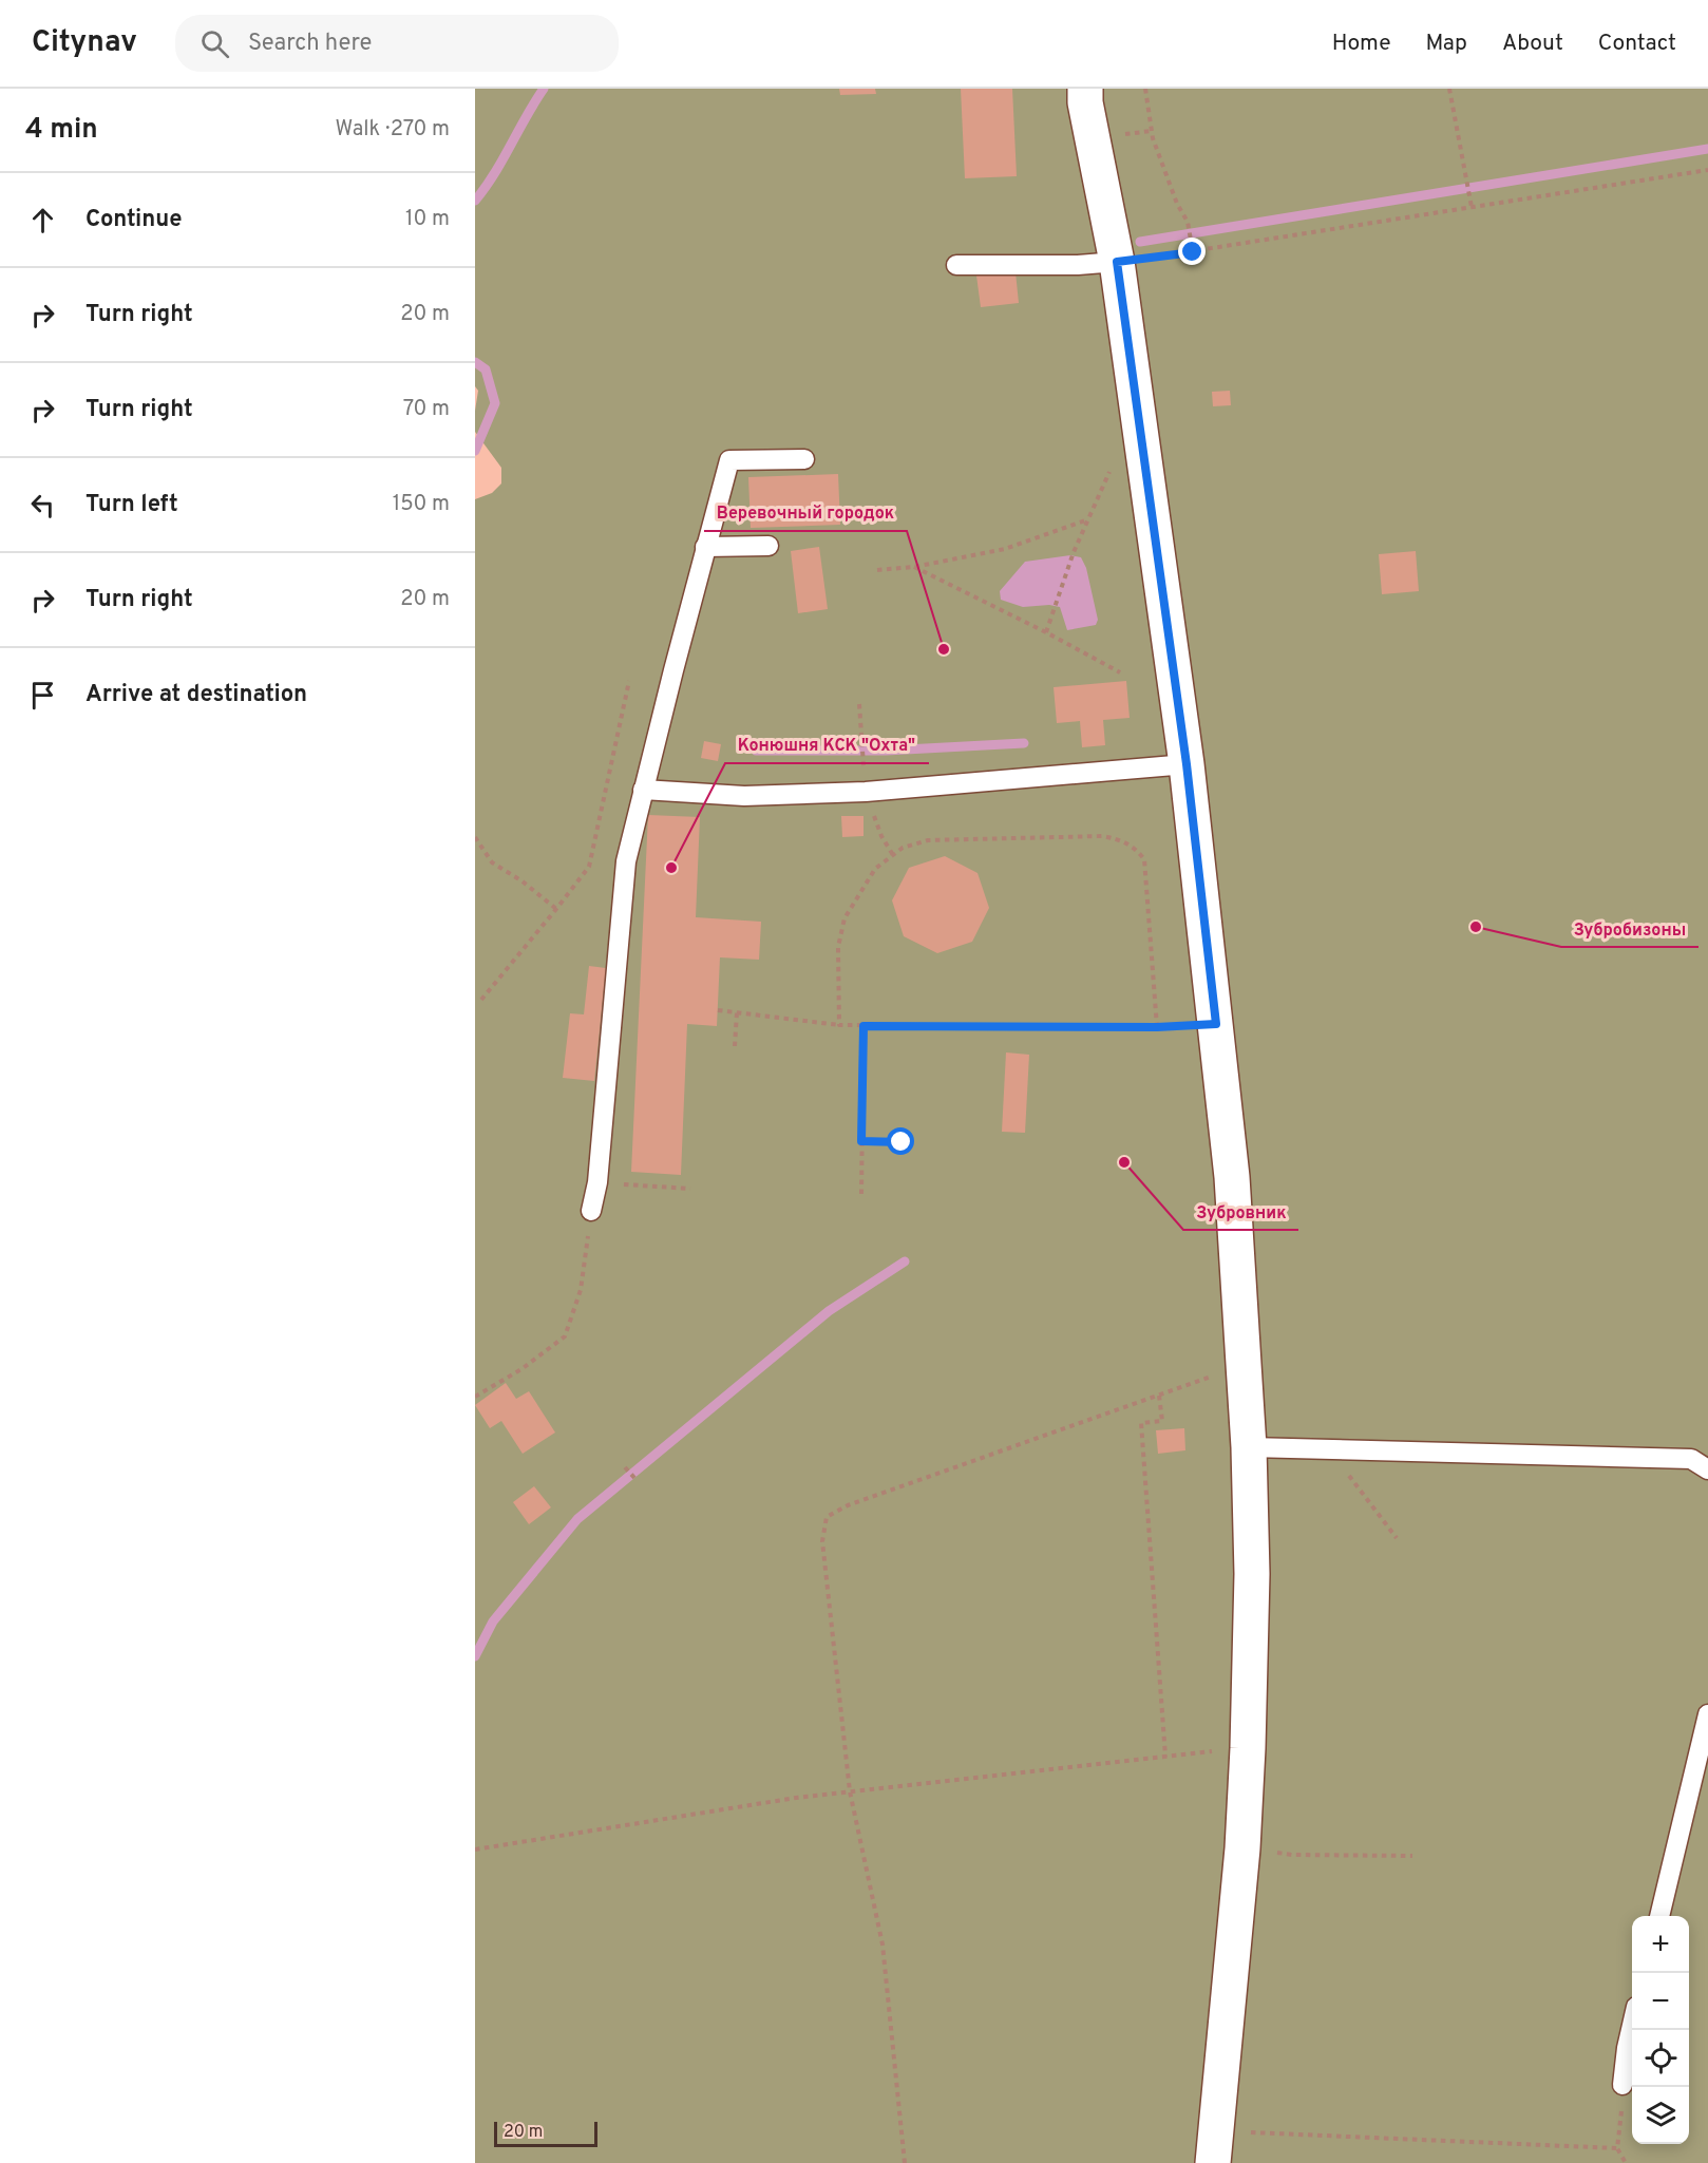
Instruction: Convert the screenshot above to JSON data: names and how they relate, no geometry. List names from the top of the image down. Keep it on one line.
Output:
{"places":["Веревочный городок","Конюшня КСК \"Охта\"","Зубробизоны","Зубровник"],"scale_bar":"20 m","page":{"header":"Citynav","search":"Search here","nav":["Home","Map","About","Contact"],"heading":["4 min","Walk · 270 m"],"list":[["Continue","10 m"],["Turn right","20 m"],["Turn right","70 m"],["Turn left","150 m"],["Turn right","20 m"],"Arrive at destination"],"map_buttons":["+","−"],"scale":"20 m"}}
